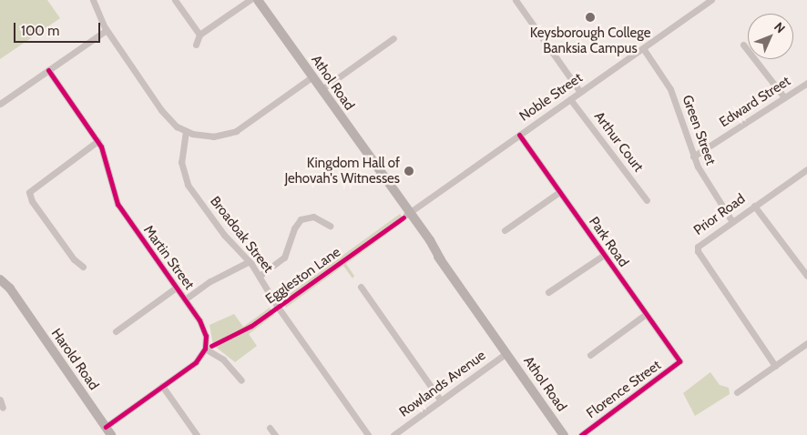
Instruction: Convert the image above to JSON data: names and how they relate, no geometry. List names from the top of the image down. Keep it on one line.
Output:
{"streets":{"main road":["Athol Road","Harold Road"],"street":["Noble Street","Edward Street","Green Street","Arthur Court","Prior Road","Broadoak Street","Park Road","Martin Street","Rowlands Avenue","Florence Street"],"cycle path":["Eggleston Lane"]},"crossings":[["Athol Road","Noble Street"],["Athol Road","Rowlands Avenue"],["Noble Street","Green Street"],["Noble Street","Arthur Court"],["Noble Street","Park Road"],["Edward Street","Green Street"],["Green Street","Prior Road"],["Park Road","Florence Street"]],"places":["Keysborough College Banksia Campus","Kingdom Hall of Jehovah's Witnesses"],"scale_bar":"100 m","north":"top right"}
